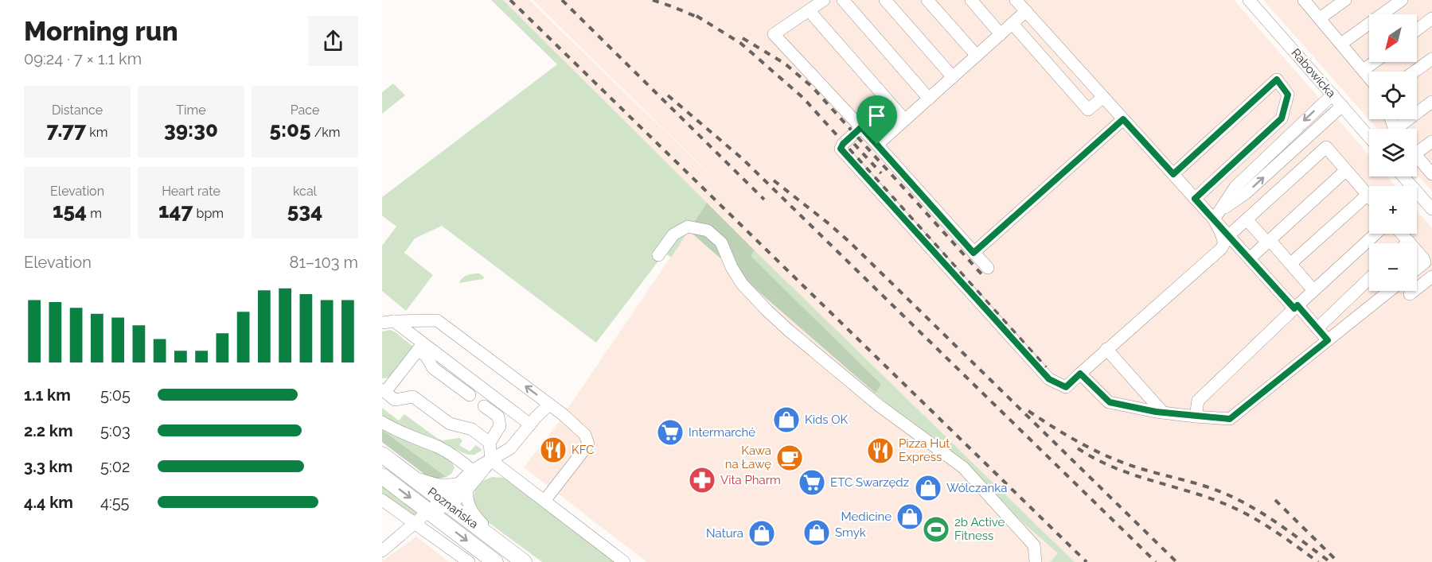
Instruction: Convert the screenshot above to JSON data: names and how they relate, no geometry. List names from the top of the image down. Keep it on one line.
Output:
{"streets":{"main road":["Poznańska"],"street":["Rabowicka"]},"places":{"shop":["Kids OK","Wólczanka","Medicine","Smyk","Natura"],"supermarket":["Intermarché","ETC Swarzędz"],"restaurant":["KFC","Pizza Hut Express"],"cafe":["Kawa na Ławę"],"pharmacy":["Vita Pharm"],"sports":["2b Active Fitness"]},"north":"bottom left","page":{"heading":["Morning run","09:24 · 7 × 1.1 km"],"map_buttons":["+","−"],"stats":[["Distance","7.77 km"],["Time","39:30"],["Pace","5:05 /km"],["Elevation","154 m"],["Heart rate","147 bpm"],["kcal","534"]],"chart":["Elevation","81–103 m"],"list":[{"name":"1.1 km","note":"5:05"},{"name":"2.2 km","note":"5:03"},{"name":"3.3 km","note":"5:02"},{"name":"4.4 km","note":"4:55"}]}}
